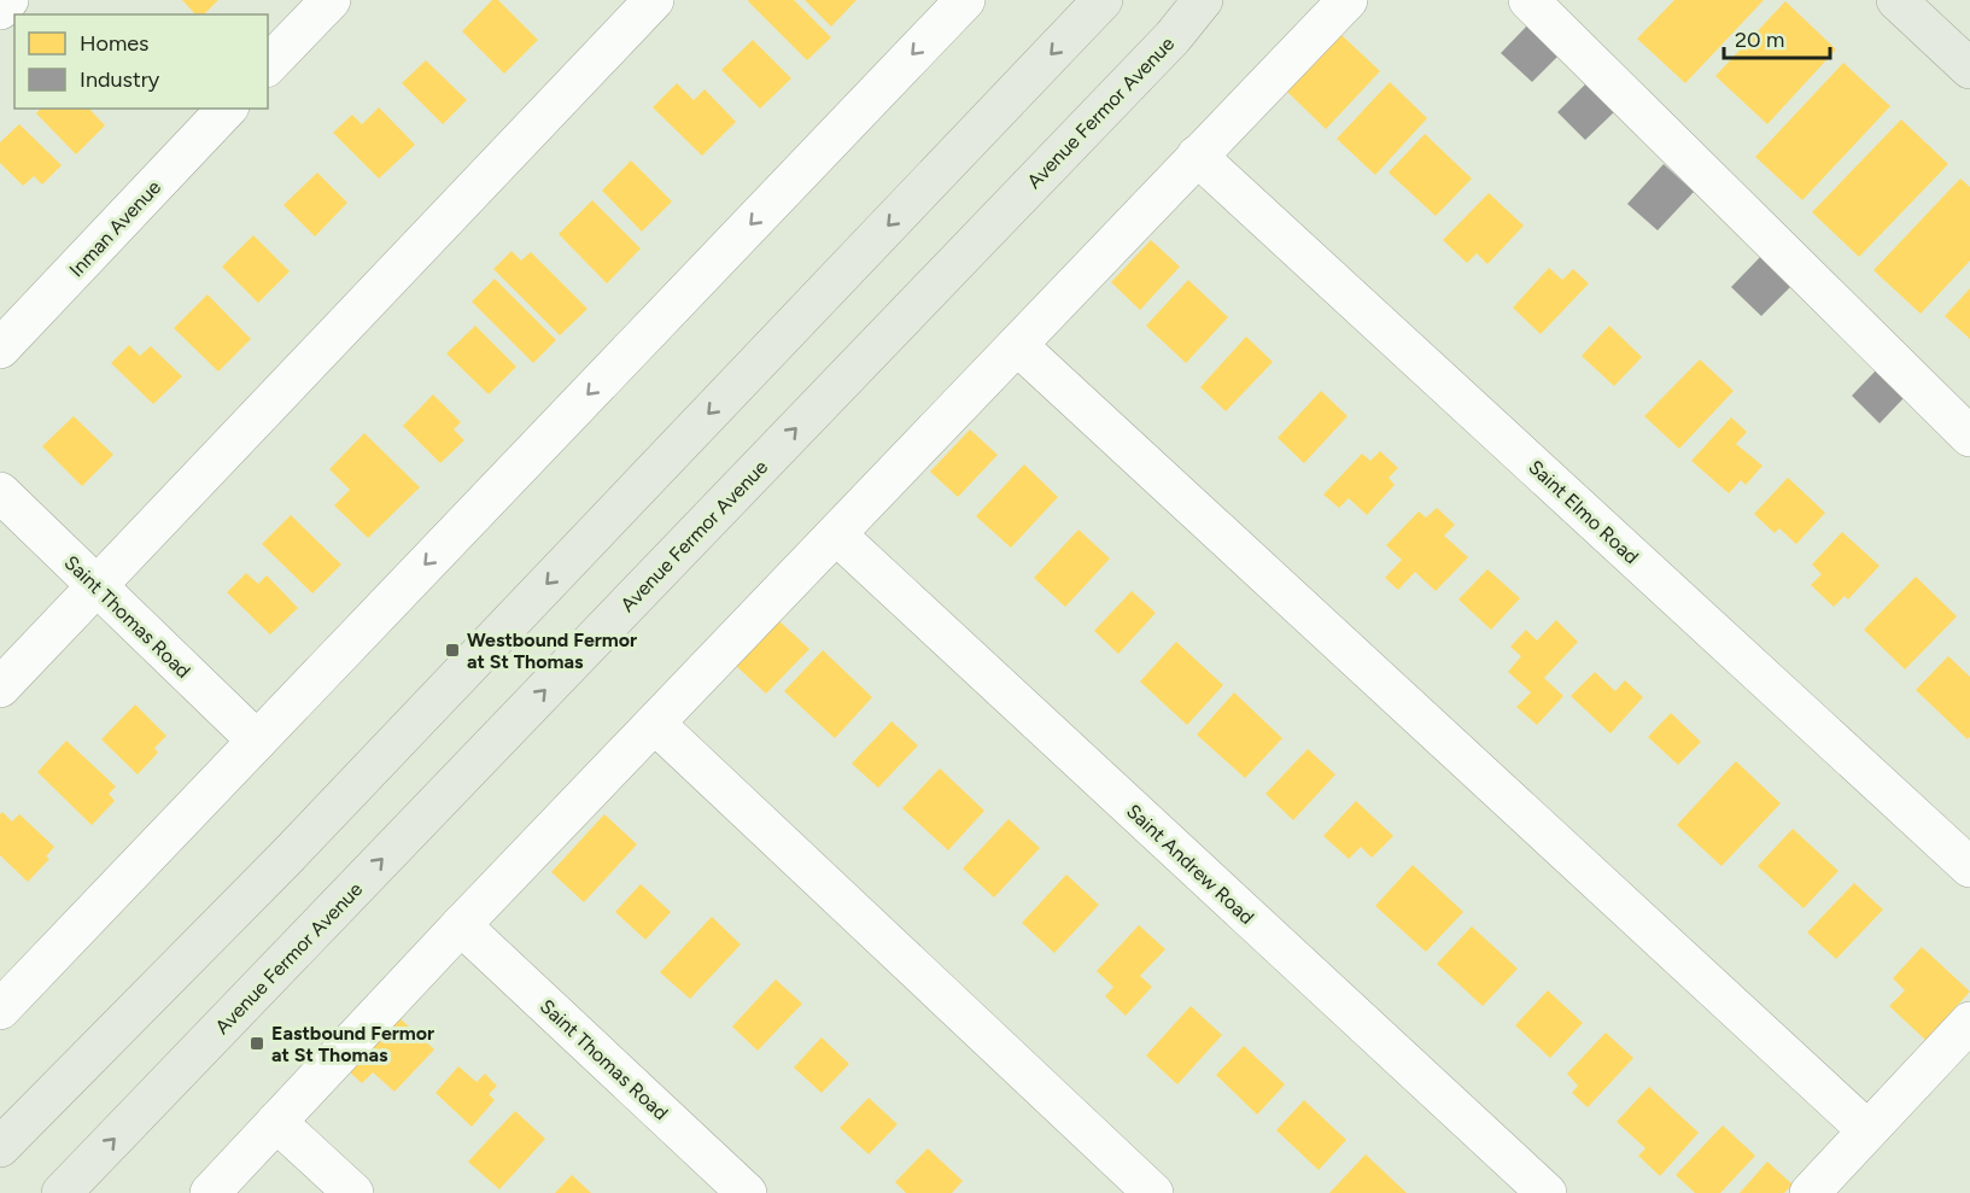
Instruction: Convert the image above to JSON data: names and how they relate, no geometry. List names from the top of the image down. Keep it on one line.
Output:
{"streets":{"main road":["Avenue Fermor Avenue"],"street":["Inman Avenue","Saint Elmo Road","Saint Thomas Road","Saint Andrew Road"]},"places":{"transit":["Westbound Fermor at St Thomas","Eastbound Fermor at St Thomas"]},"legend":["Homes","Industry"],"scale_bar":"20 m"}
